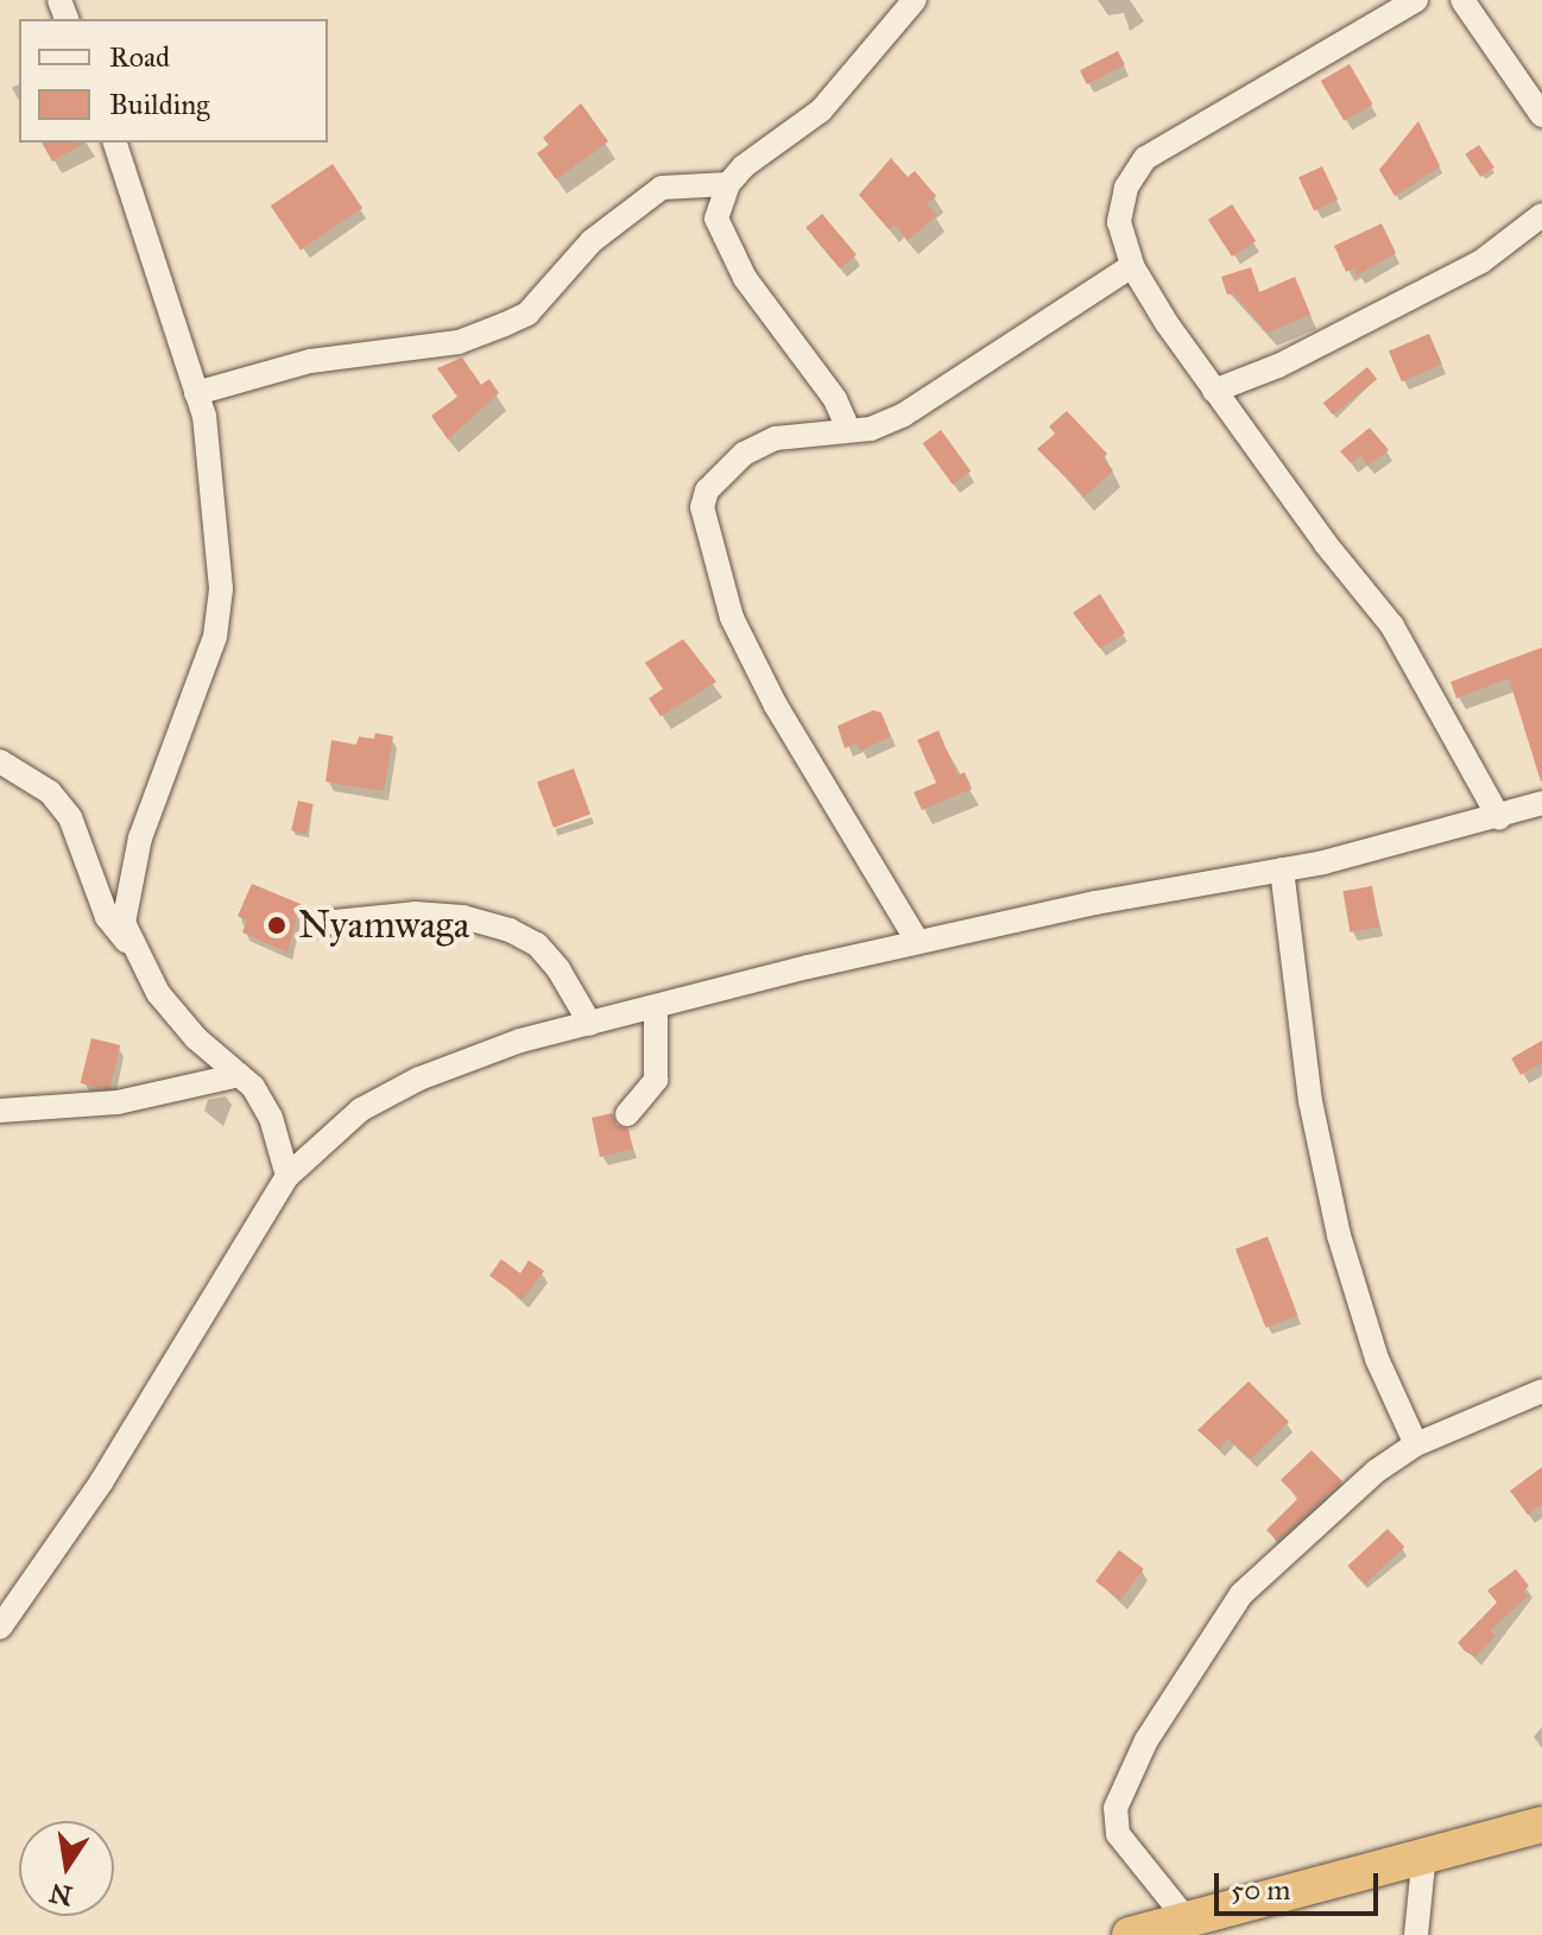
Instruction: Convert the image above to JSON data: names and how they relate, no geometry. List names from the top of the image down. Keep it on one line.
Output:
{"places":["Nyamwaga"],"legend":["Road","Building"],"scale_bar":"50 m","north":"bottom"}
